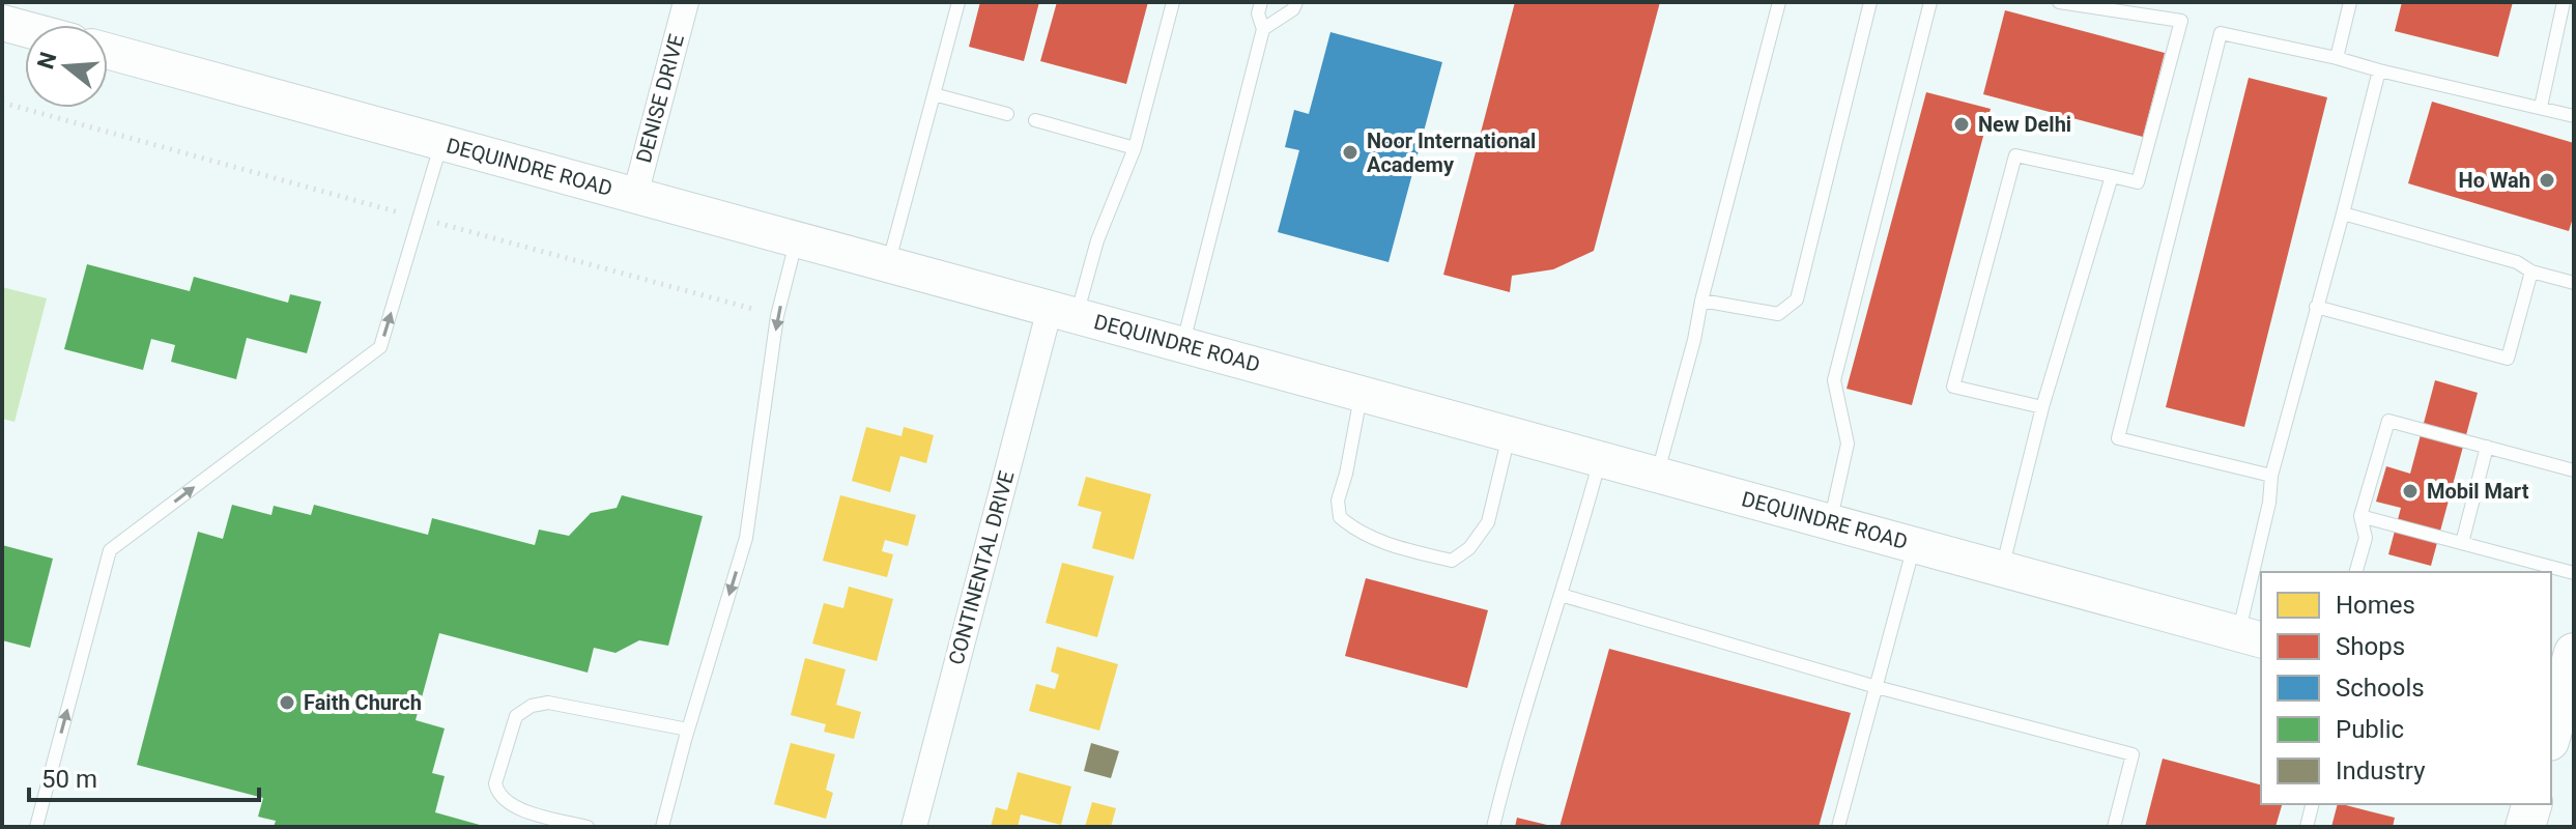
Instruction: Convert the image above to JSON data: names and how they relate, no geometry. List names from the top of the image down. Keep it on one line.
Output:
{"streets":{"main road":["DEQUINDRE ROAD"],"street":["DENISE DRIVE","CONTINENTAL DRIVE"]},"crossings":[["DENISE DRIVE","DEQUINDRE ROAD"],["DEQUINDRE ROAD","CONTINENTAL DRIVE"]],"places":["New Delhi","Noor International Academy","Ho Wah","Mobil Mart","Faith Church"],"legend":["Homes","Shops","Schools","Public","Industry"],"scale_bar":"50 m","north":"left"}
